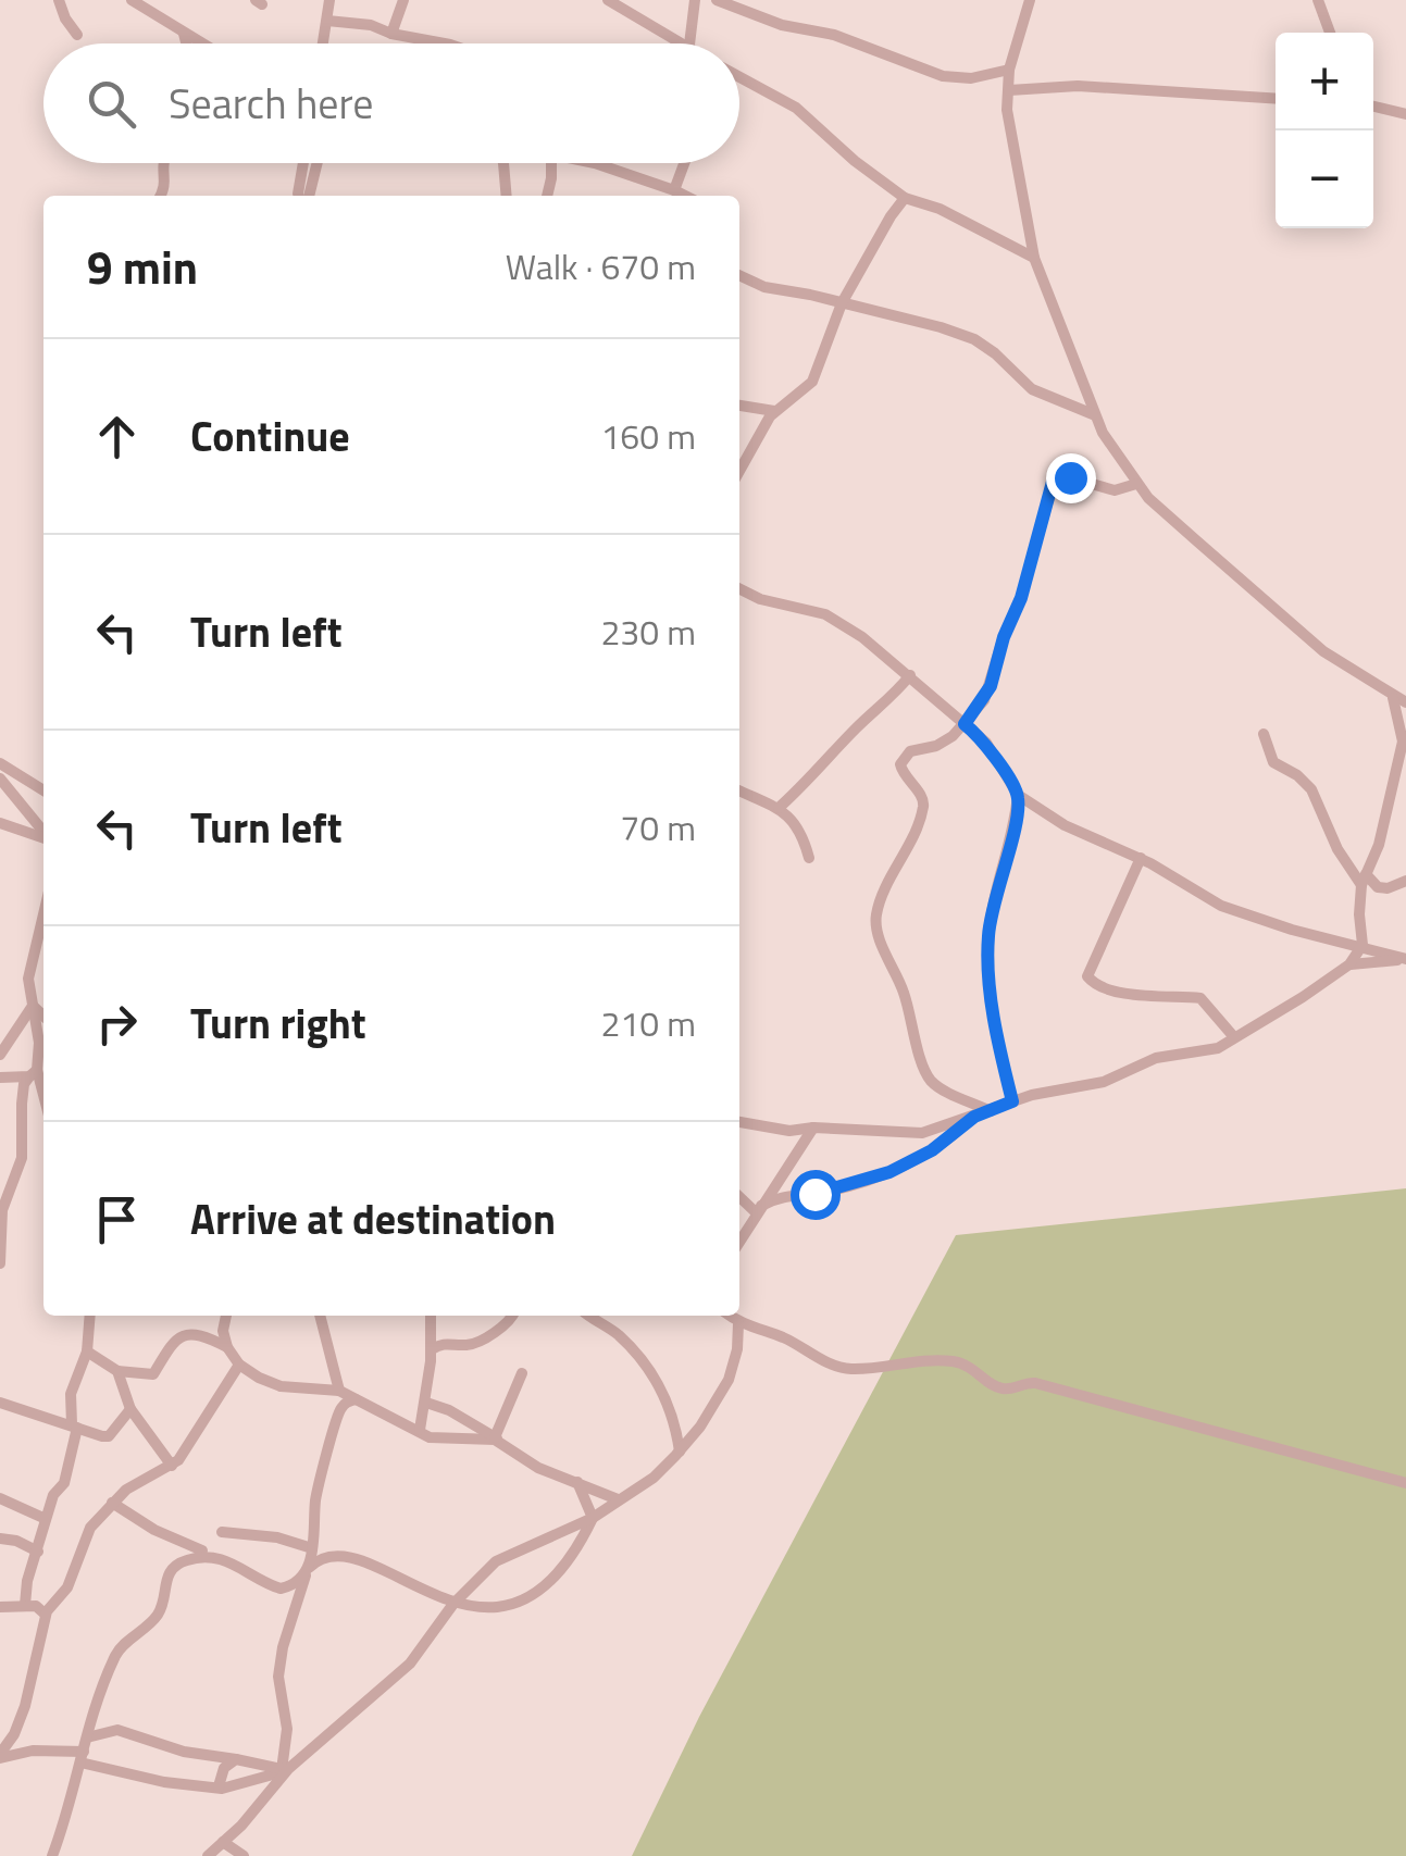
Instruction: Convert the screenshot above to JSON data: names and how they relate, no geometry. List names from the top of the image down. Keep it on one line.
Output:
{"page":{"map_buttons":["+","−"],"search":"Search here","heading":["9 min","Walk · 670 m"],"list":[["Continue","160 m"],["Turn left","230 m"],["Turn left","70 m"],["Turn right","210 m"],"Arrive at destination"]}}
